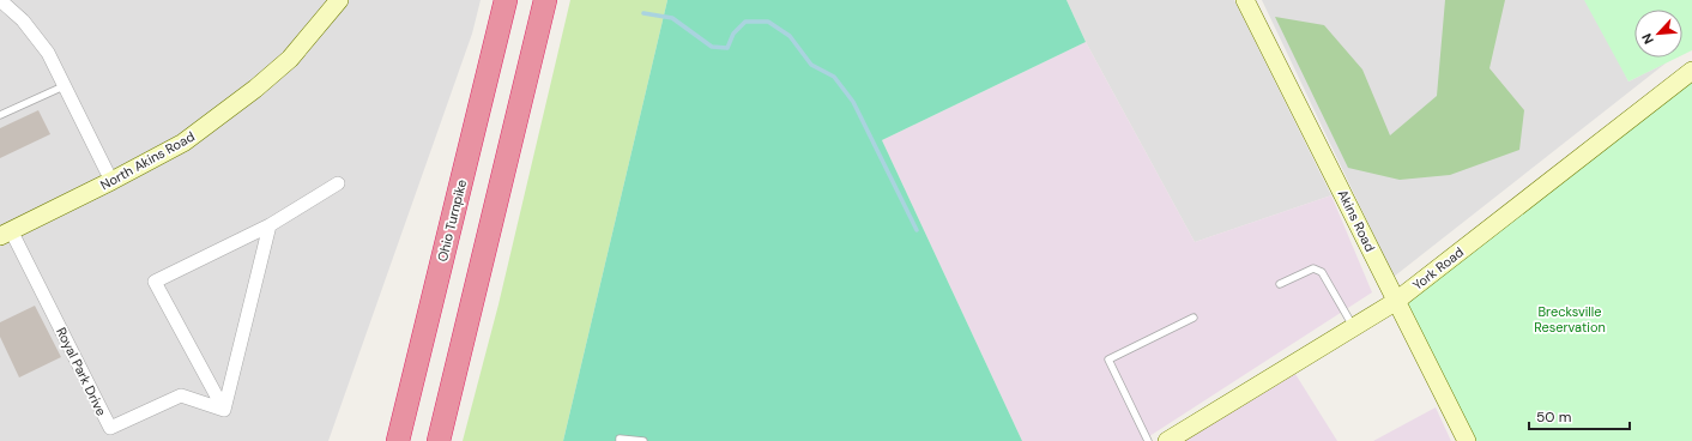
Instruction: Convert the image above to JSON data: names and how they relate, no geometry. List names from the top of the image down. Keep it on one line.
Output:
{"streets":{"highway":["Ohio Turnpike"],"street":["North Akins Road","Akins Road","York Road","Royal Park Drive"]},"crossings":[["North Akins Road","Royal Park Drive"],["Akins Road","York Road"]],"parks":["Brecksville Reservation"],"scale_bar":"50 m","north":"bottom left"}
